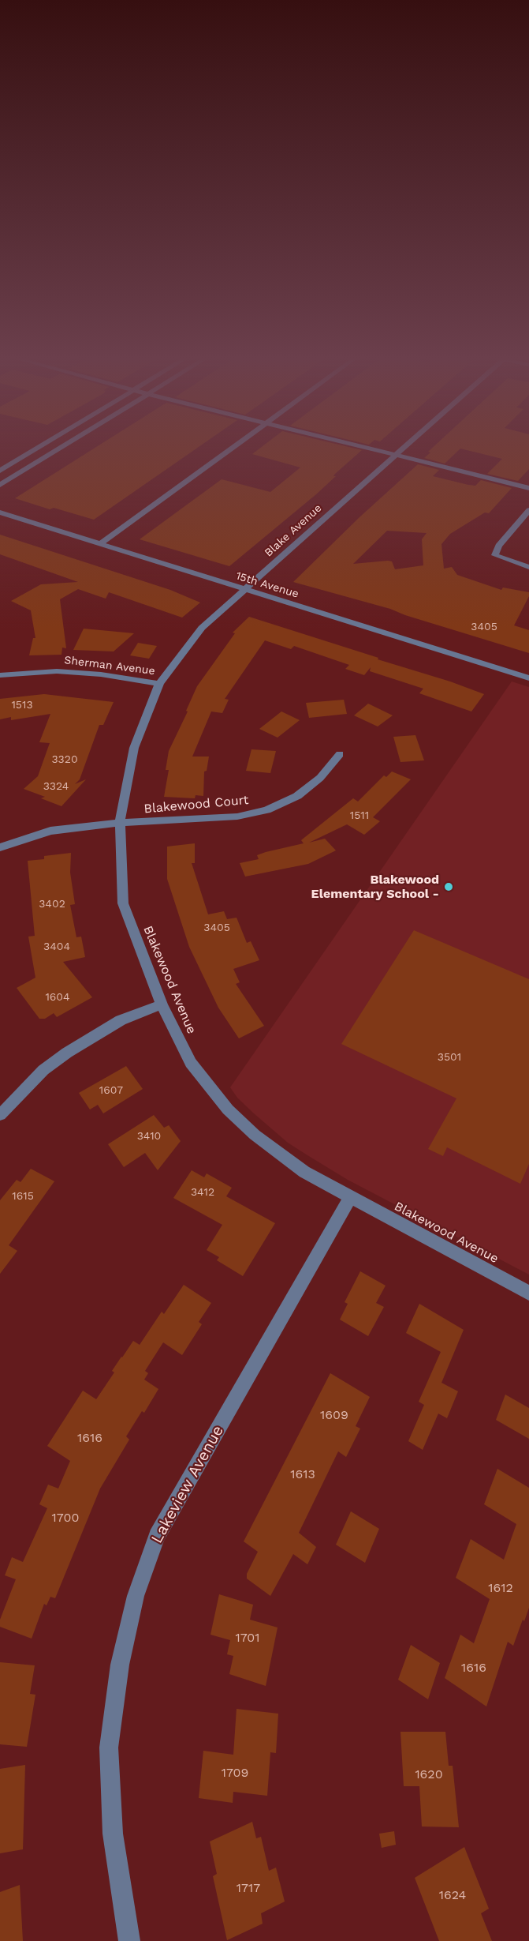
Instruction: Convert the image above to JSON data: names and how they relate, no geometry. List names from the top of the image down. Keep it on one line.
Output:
{"streets":{"street":["Blake Avenue","15th Avenue","Sherman Avenue","Blakewood Court","Blakewood Avenue","Lakeview Avenue"]},"crossings":[["Blake Avenue","15th Avenue"],["Blake Avenue","Blakewood Avenue"],["15th Avenue","Blakewood Avenue"],["Sherman Avenue","Blakewood Avenue"],["Blakewood Court","Blakewood Avenue"],["Blakewood Avenue","Lakeview Avenue"]],"places":["Blakewood Elementary School -"],"house_numbers":["3405","1513","3320","3324","1511","3402","3405","3404","1604","3501","1607","3410","3412","1615","1609","1616","1613","1700","1612","1701","1616","1709","1620","1717","1624"]}
